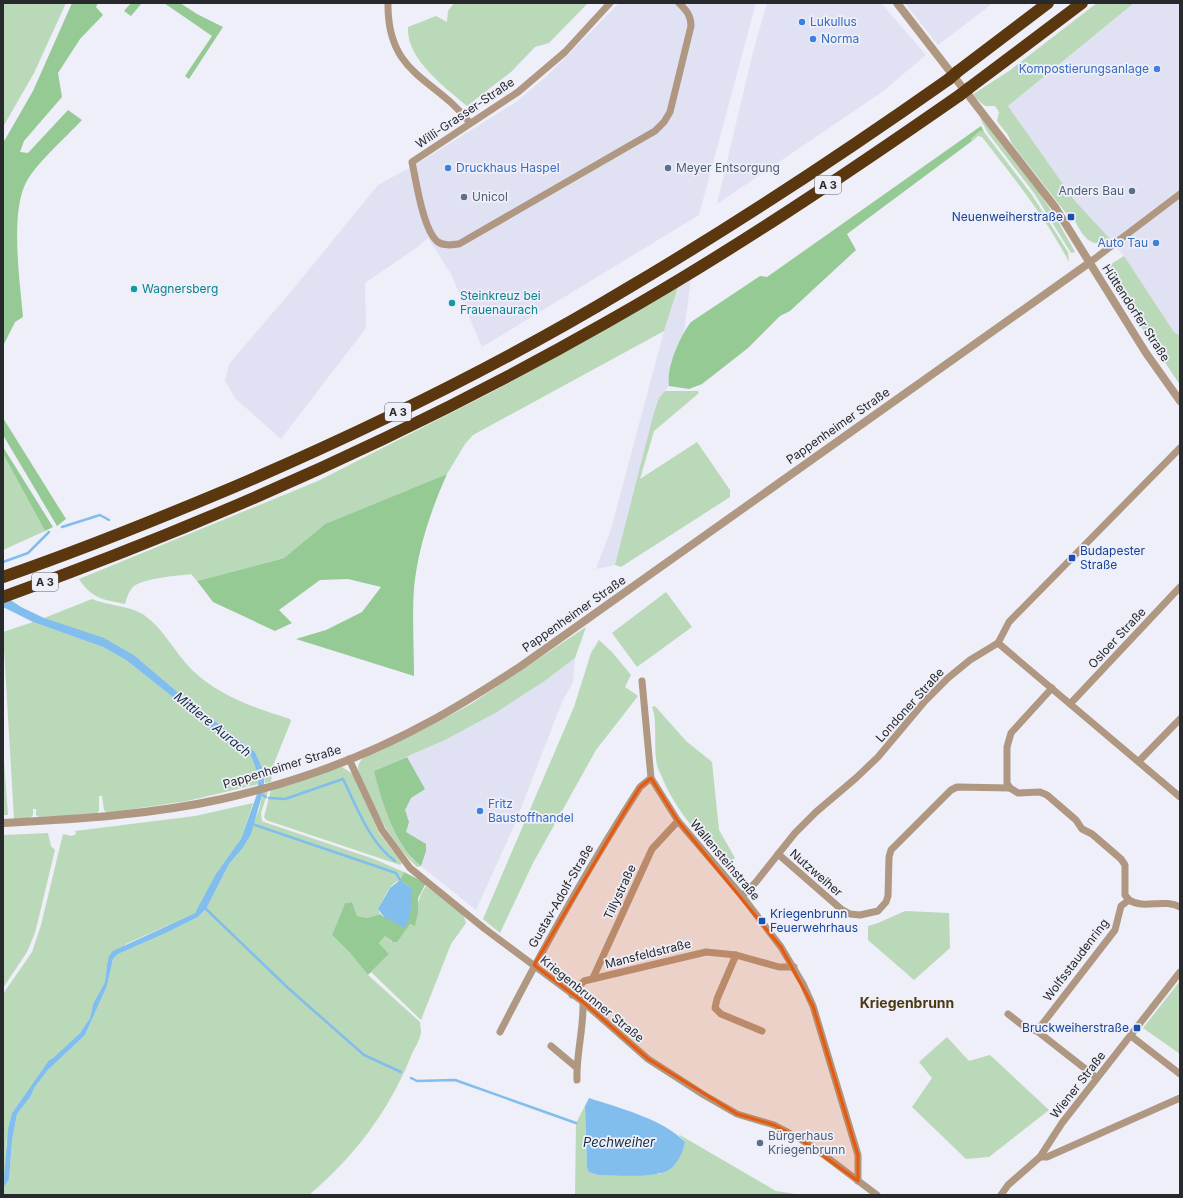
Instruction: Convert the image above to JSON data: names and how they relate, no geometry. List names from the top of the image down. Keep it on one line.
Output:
{"streets":{"highway":["A 3"],"street":["Willi-Grasser-Straße","Hüttendorfer Straße","Pappenheimer Straße","Osloer Straße","Londoner Straße","Wallensteinstraße","Nutzweiher","Tillystraße","Gustav-Adolf-Straße","Mansfeldstraße","Wolfsstaudenring","Kriegenbrunner Straße","Wiener Straße"]},"crossings":[["A 3","Hüttendorfer Straße"],["Hüttendorfer Straße","Pappenheimer Straße"],["Pappenheimer Straße","Kriegenbrunner Straße"],["Londoner Straße","Wallensteinstraße"],["Londoner Straße","Nutzweiher"],["Wallensteinstraße","Tillystraße"],["Wallensteinstraße","Gustav-Adolf-Straße"],["Wallensteinstraße","Mansfeldstraße"],["Wallensteinstraße","Kriegenbrunner Straße"],["Tillystraße","Mansfeldstraße"],["Gustav-Adolf-Straße","Kriegenbrunner Straße"],["Mansfeldstraße","Kriegenbrunner Straße"]],"districts":["Kriegenbrunn"],"water":["Mittlere Aurach","Pechweiher"],"places":{"other":["Lukullus","Norma","Kompostierungsanlage","Druckhaus Haspel","Meyer Entsorgung","Anders Bau","Unicol","Auto Tau","Wagnersberg","Steinkreuz bei Frauenaurach","Fritz Baustoffhandel","Bürgerhaus Kriegenbrunn"],"transit":["Neuenweiherstraße","Budapester Straße","Kriegenbrunn Feuerwehrhaus","Bruckweiherstraße"]}}
